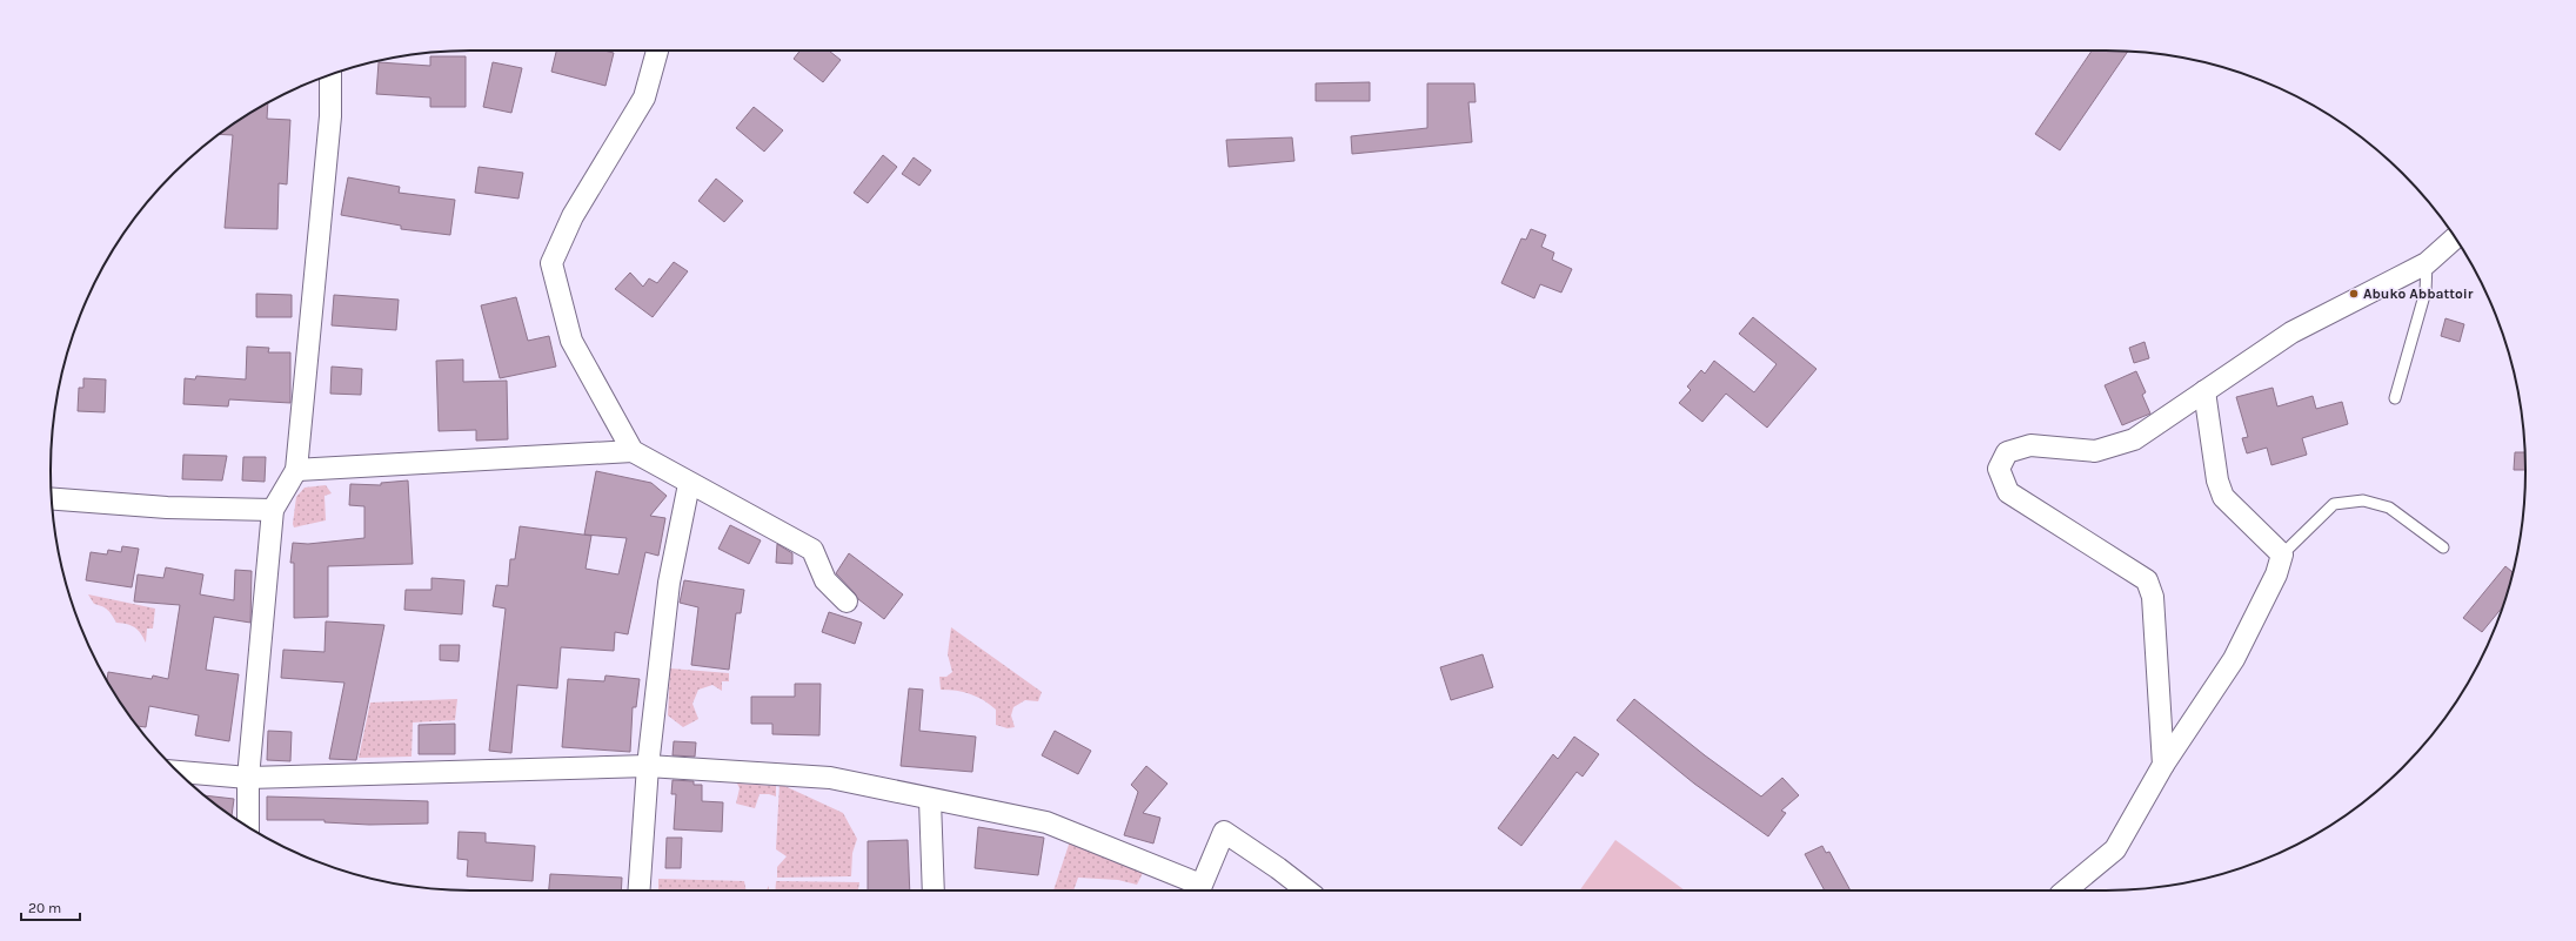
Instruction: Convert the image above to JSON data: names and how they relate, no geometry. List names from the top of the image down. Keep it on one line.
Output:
{"places":["Abuko Abbattoir"],"scale_bar":"20 m"}
